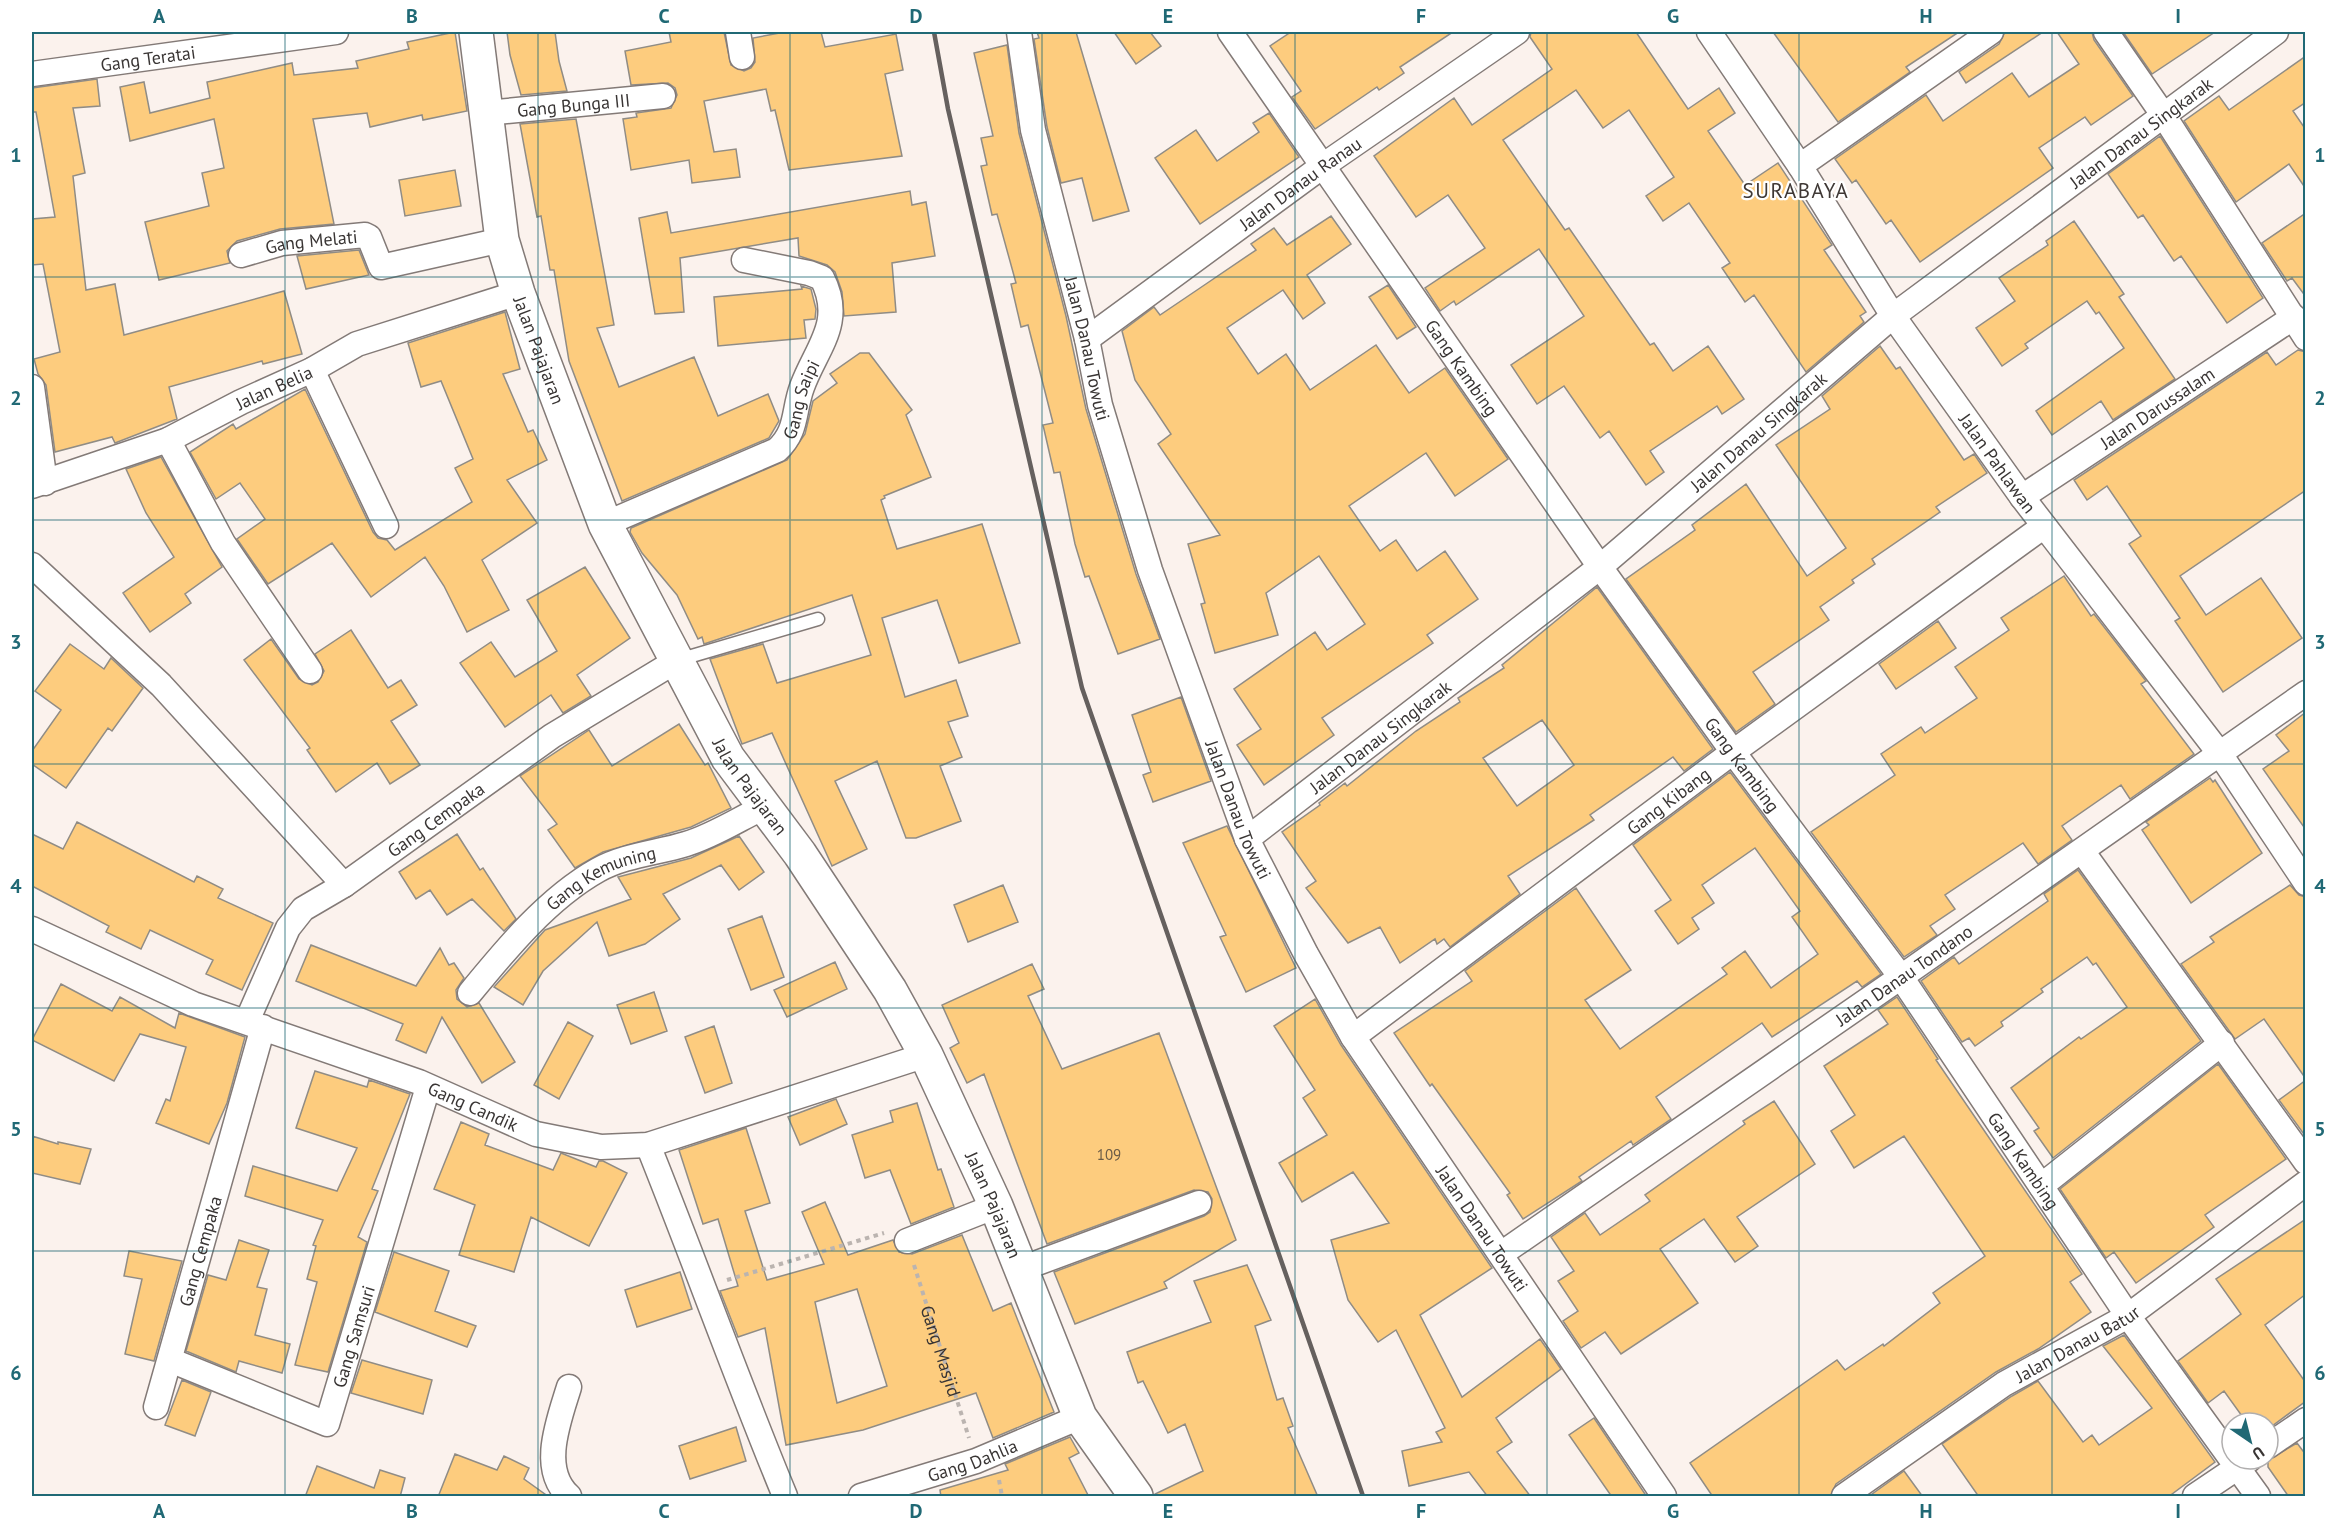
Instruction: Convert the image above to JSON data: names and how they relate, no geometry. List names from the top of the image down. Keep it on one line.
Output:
{"streets":{"main road":["Jalan Pajajaran"],"street":["Gang Teratai","Gang Bunga III","Jalan Danau Singkarak","Jalan Danau Ranau","Gang Melati","Jalan Danau Towuti","Gang Kambing","Jalan Belia","Gang Saipi","Jalan Darussalam","Jalan Pahlawan","Gang Kibang","Gang Cempaka","Gang Kemuning","Jalan Danau Tondano","Gang Candik","Gang Samsuri","Jalan Danau Batur","Gang Dahlia"],"path":["Gang Masjid"]},"crossings":[["Gang Bunga III","Jalan Pajajaran"],["Jalan Danau Singkarak","Jalan Danau Towuti"],["Jalan Danau Singkarak","Gang Kambing"],["Jalan Danau Singkarak","Jalan Pahlawan"],["Jalan Danau Ranau","Jalan Danau Towuti"],["Jalan Danau Ranau","Gang Kambing"],["Gang Melati","Jalan Pajajaran"],["Jalan Danau Towuti","Gang Kibang"],["Jalan Danau Towuti","Jalan Danau Tondano"],["Jalan Pajajaran","Jalan Belia"],["Jalan Pajajaran","Gang Saipi"],["Jalan Pajajaran","Gang Cempaka"],["Jalan Pajajaran","Gang Kemuning"],["Jalan Pajajaran","Gang Candik"],["Jalan Pajajaran","Gang Dahlia"],["Gang Kambing","Gang Kibang"],["Gang Kambing","Jalan Danau Tondano"],["Gang Kambing","Jalan Danau Batur"],["Jalan Darussalam","Jalan Pahlawan"],["Jalan Pahlawan","Gang Kibang"],["Jalan Pahlawan","Jalan Danau Tondano"],["Gang Cempaka","Gang Candik"],["Gang Cempaka","Gang Samsuri"],["Gang Candik","Gang Samsuri"],["Gang Masjid","Gang Dahlia"]],"districts":["SURABAYA"],"house_numbers":["109"],"north":"bottom right","grid":{"columns":["A","B","C","D","E","F","G","H","I"],"rows":["1","2","3","4","5","6"]}}
